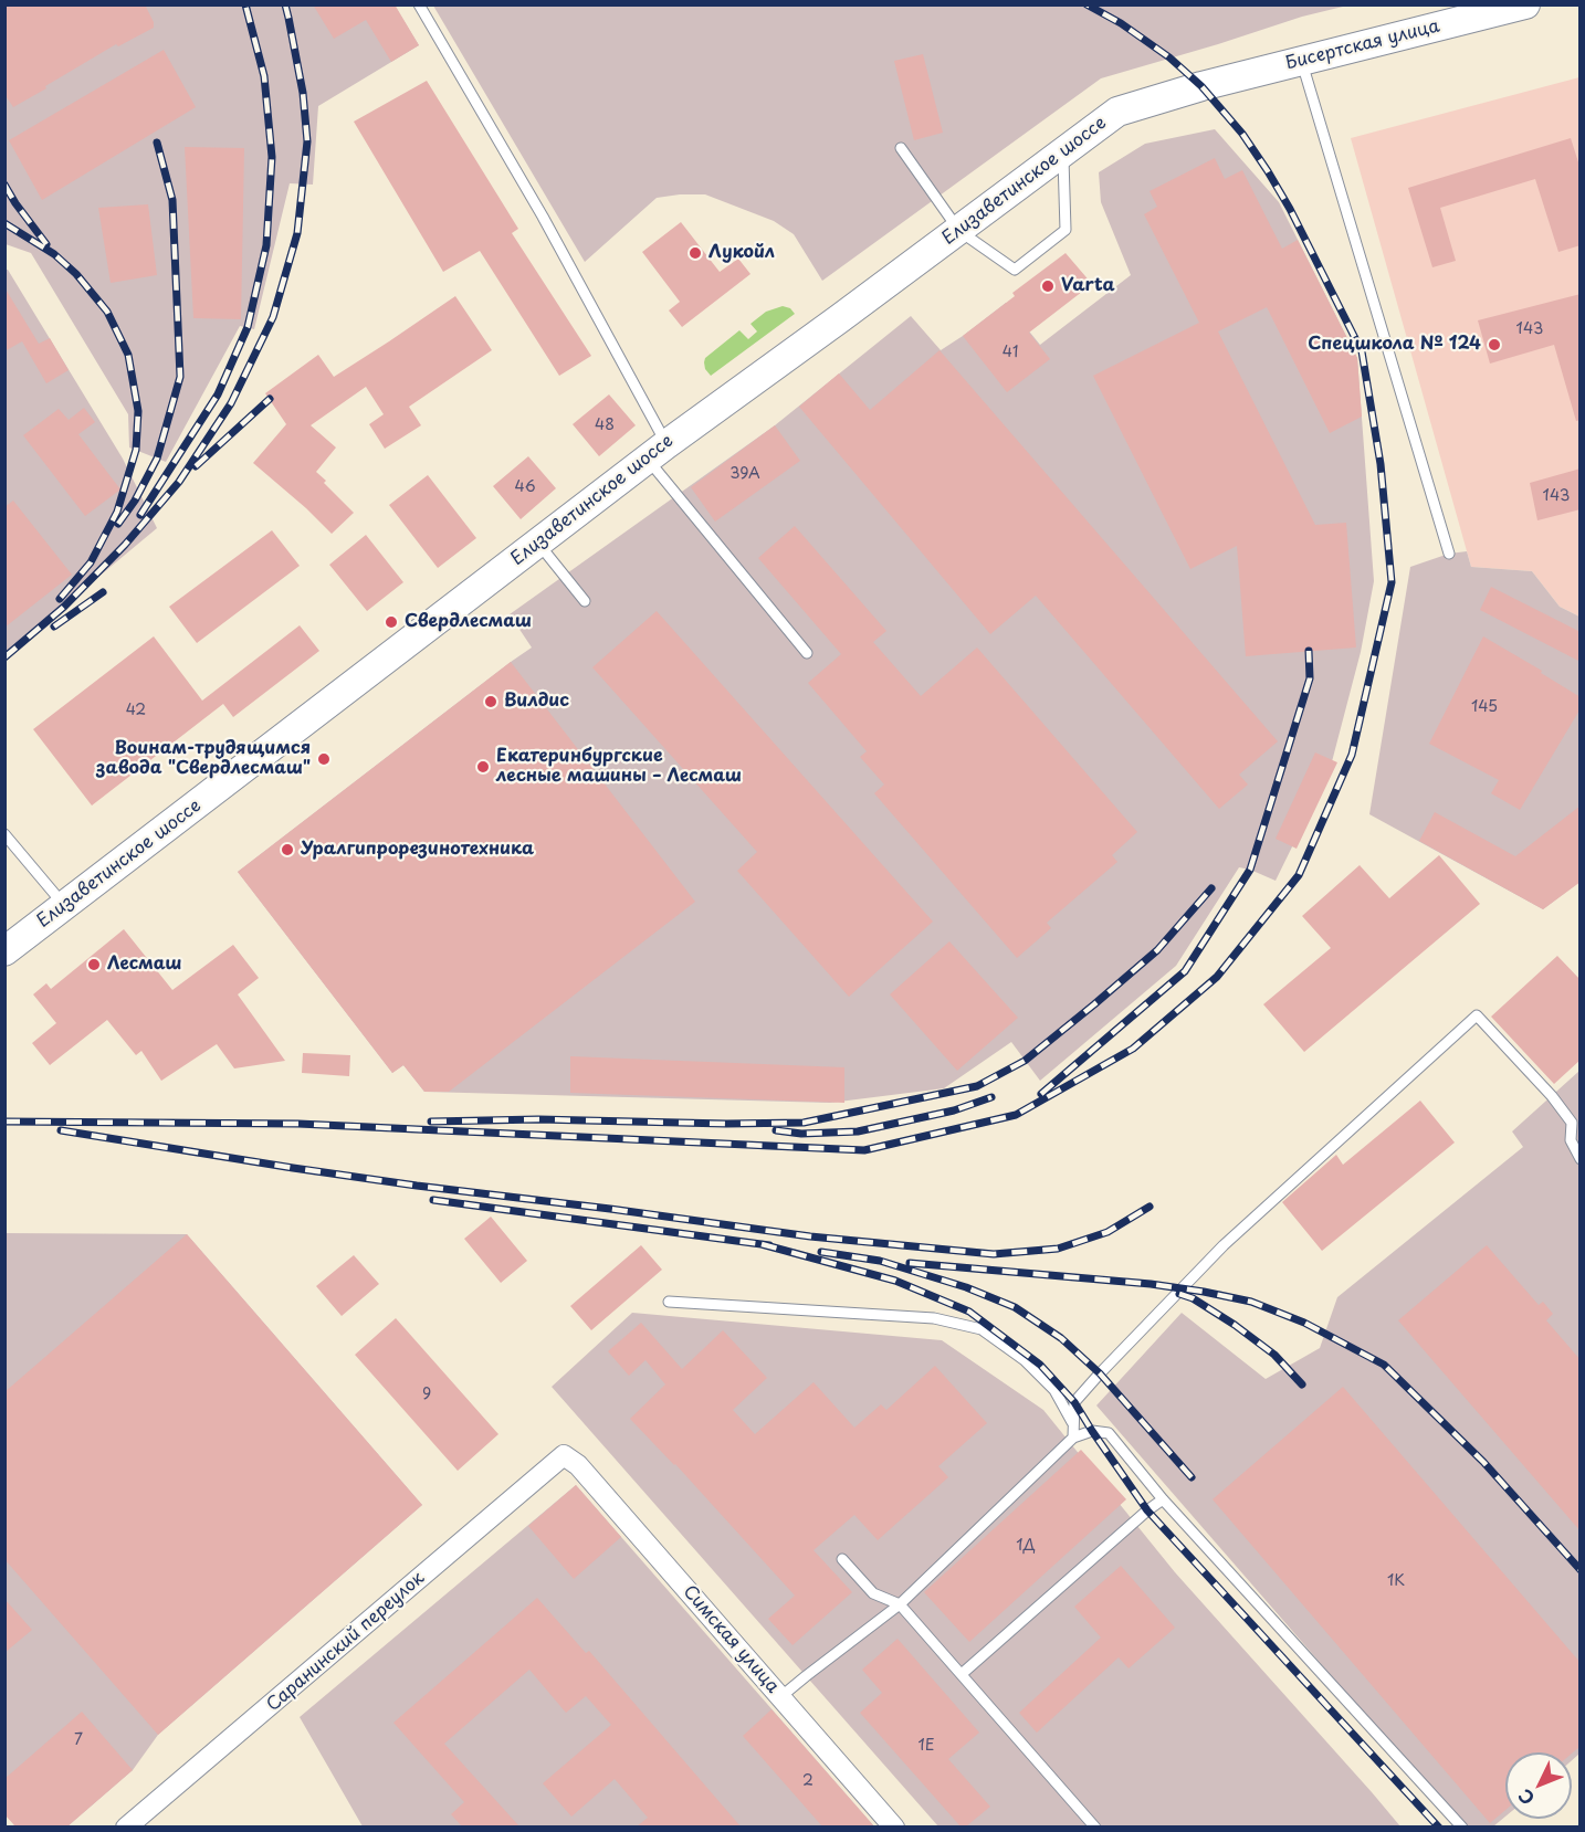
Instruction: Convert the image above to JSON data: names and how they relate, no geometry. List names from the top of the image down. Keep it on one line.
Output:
{"streets":{"main road":["Бисертская улица","Елизаветинское шоссе"],"street":["Симская улица","Саранинский переулок"]},"crossings":[["Бисертская улица","Елизаветинское шоссе"],["Симская улица","Саранинский переулок"]],"places":["Лукойл","Varta","Спецшкола № 124","Свердлесмаш","Вилдис","Воинам-трудящимся завода \"Свердлесмаш\"","Екатеринбургские лесные машины – Лесмаш","Уралгипрорезинотехника","Лесмаш"],"house_numbers":["143","41","48","39А","46","143","145","42","9","1Д","1К","7","1Е","2"],"north":"bottom left"}
